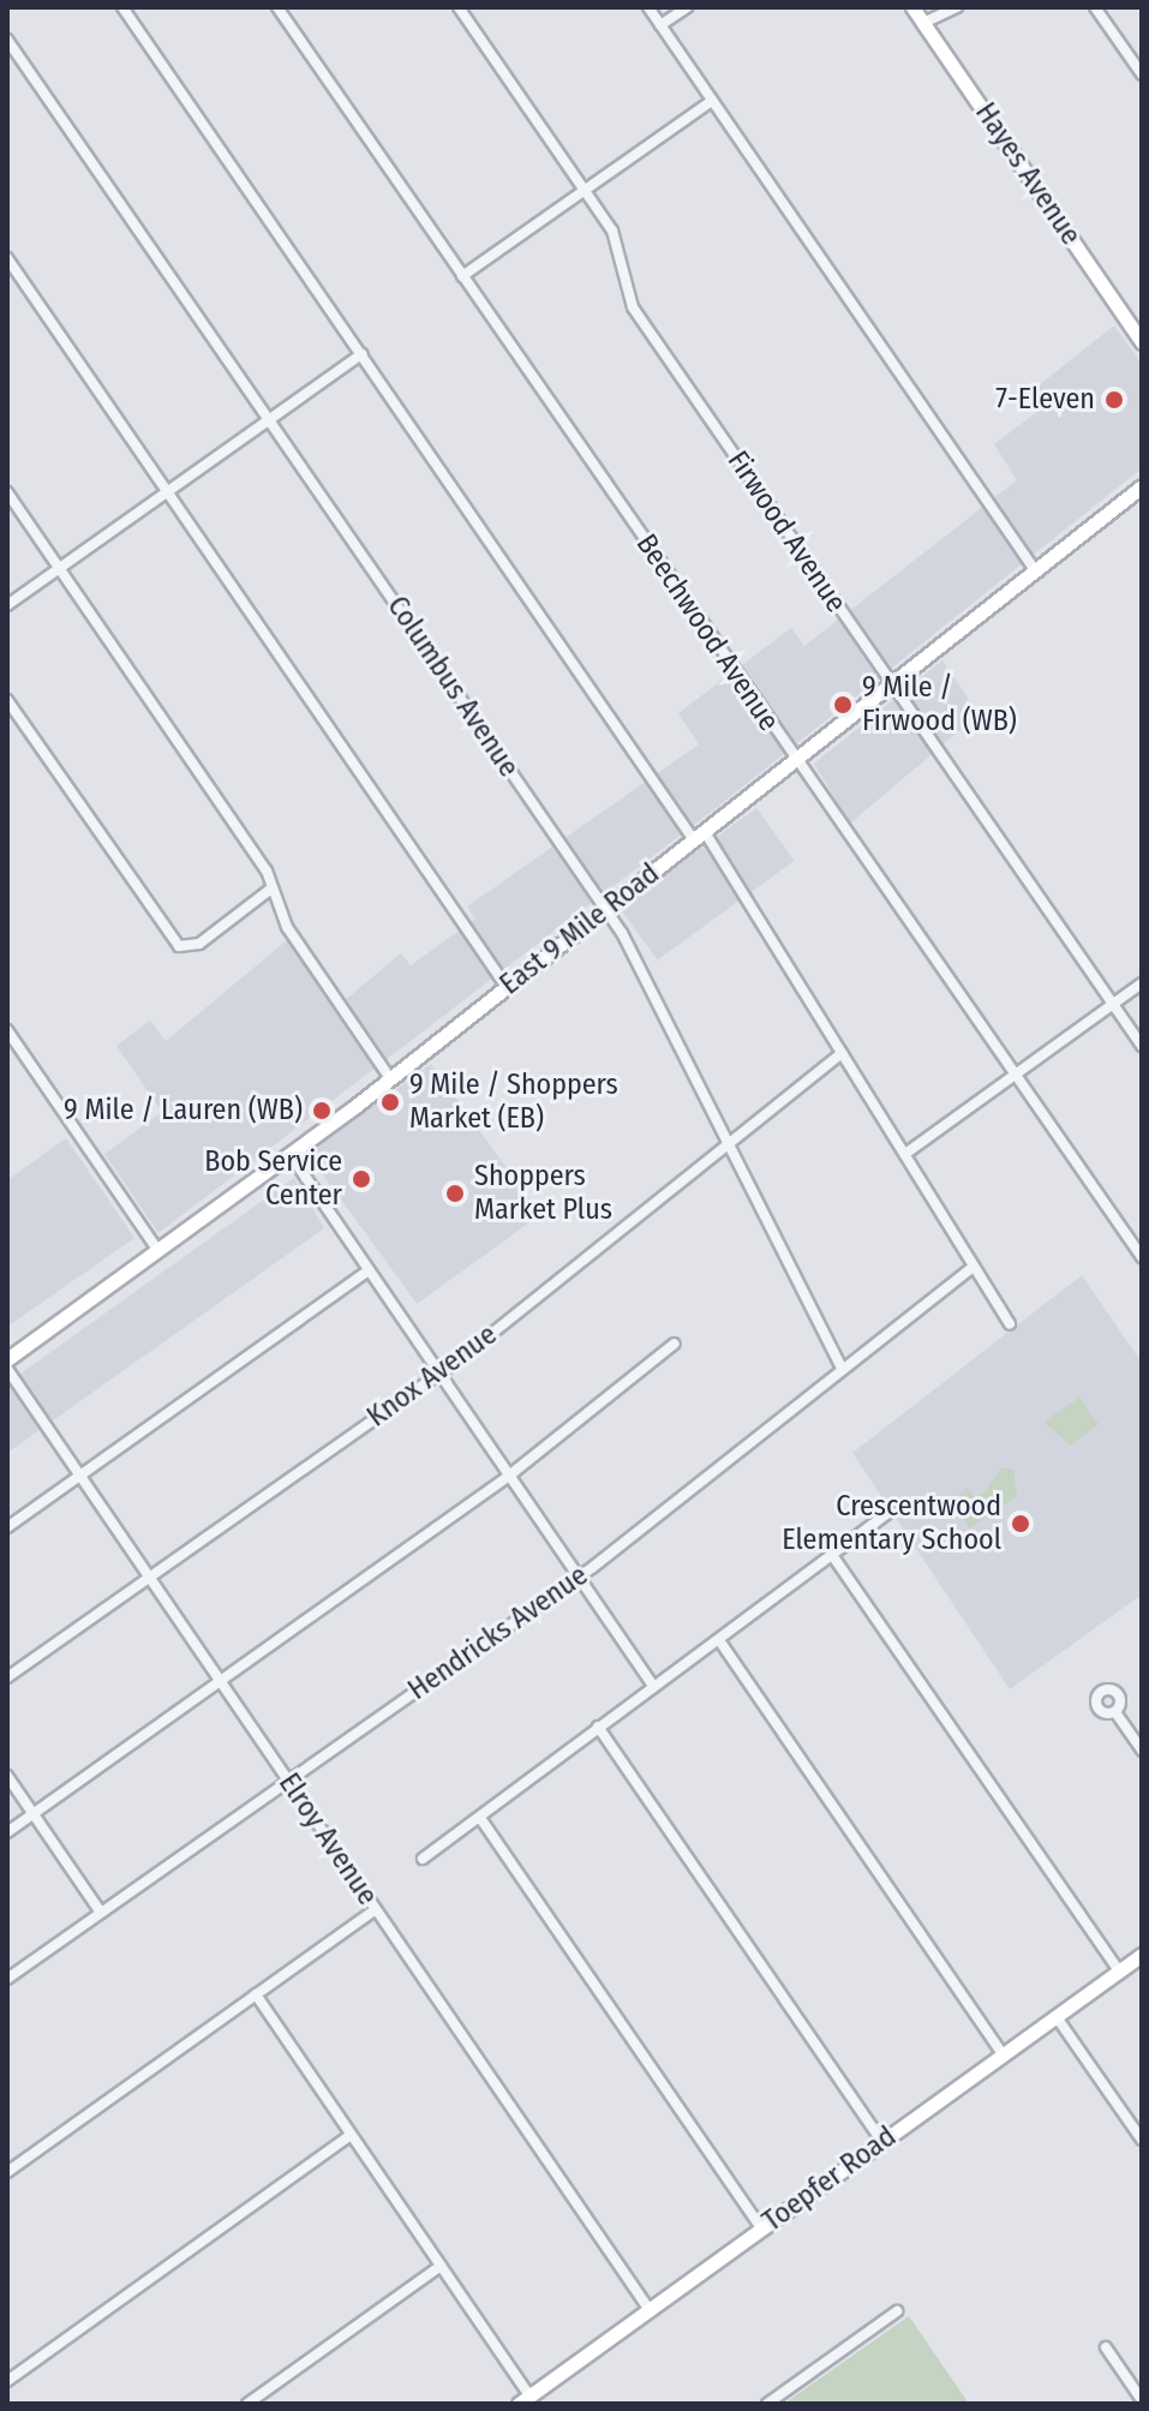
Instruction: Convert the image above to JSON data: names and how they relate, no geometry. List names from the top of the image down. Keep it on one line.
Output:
{"streets":{"main road":["Hayes Avenue","East 9 Mile Road","Toepfer Road"],"street":["Firwood Avenue","Beechwood Avenue","Columbus Avenue","Knox Avenue","Hendricks Avenue","Elroy Avenue"]},"crossings":[["Firwood Avenue","East 9 Mile Road"],["Beechwood Avenue","East 9 Mile Road"],["Columbus Avenue","East 9 Mile Road"],["Columbus Avenue","Knox Avenue"],["Columbus Avenue","Hendricks Avenue"],["Knox Avenue","Elroy Avenue"],["Hendricks Avenue","Elroy Avenue"],["Elroy Avenue","Toepfer Road"]],"places":["7-Eleven","9 Mile / Firwood (WB)","9 Mile / Shoppers Market (EB)","9 Mile / Lauren (WB)","Bob Service Center","Shoppers Market Plus","Crescentwood Elementary School"]}
